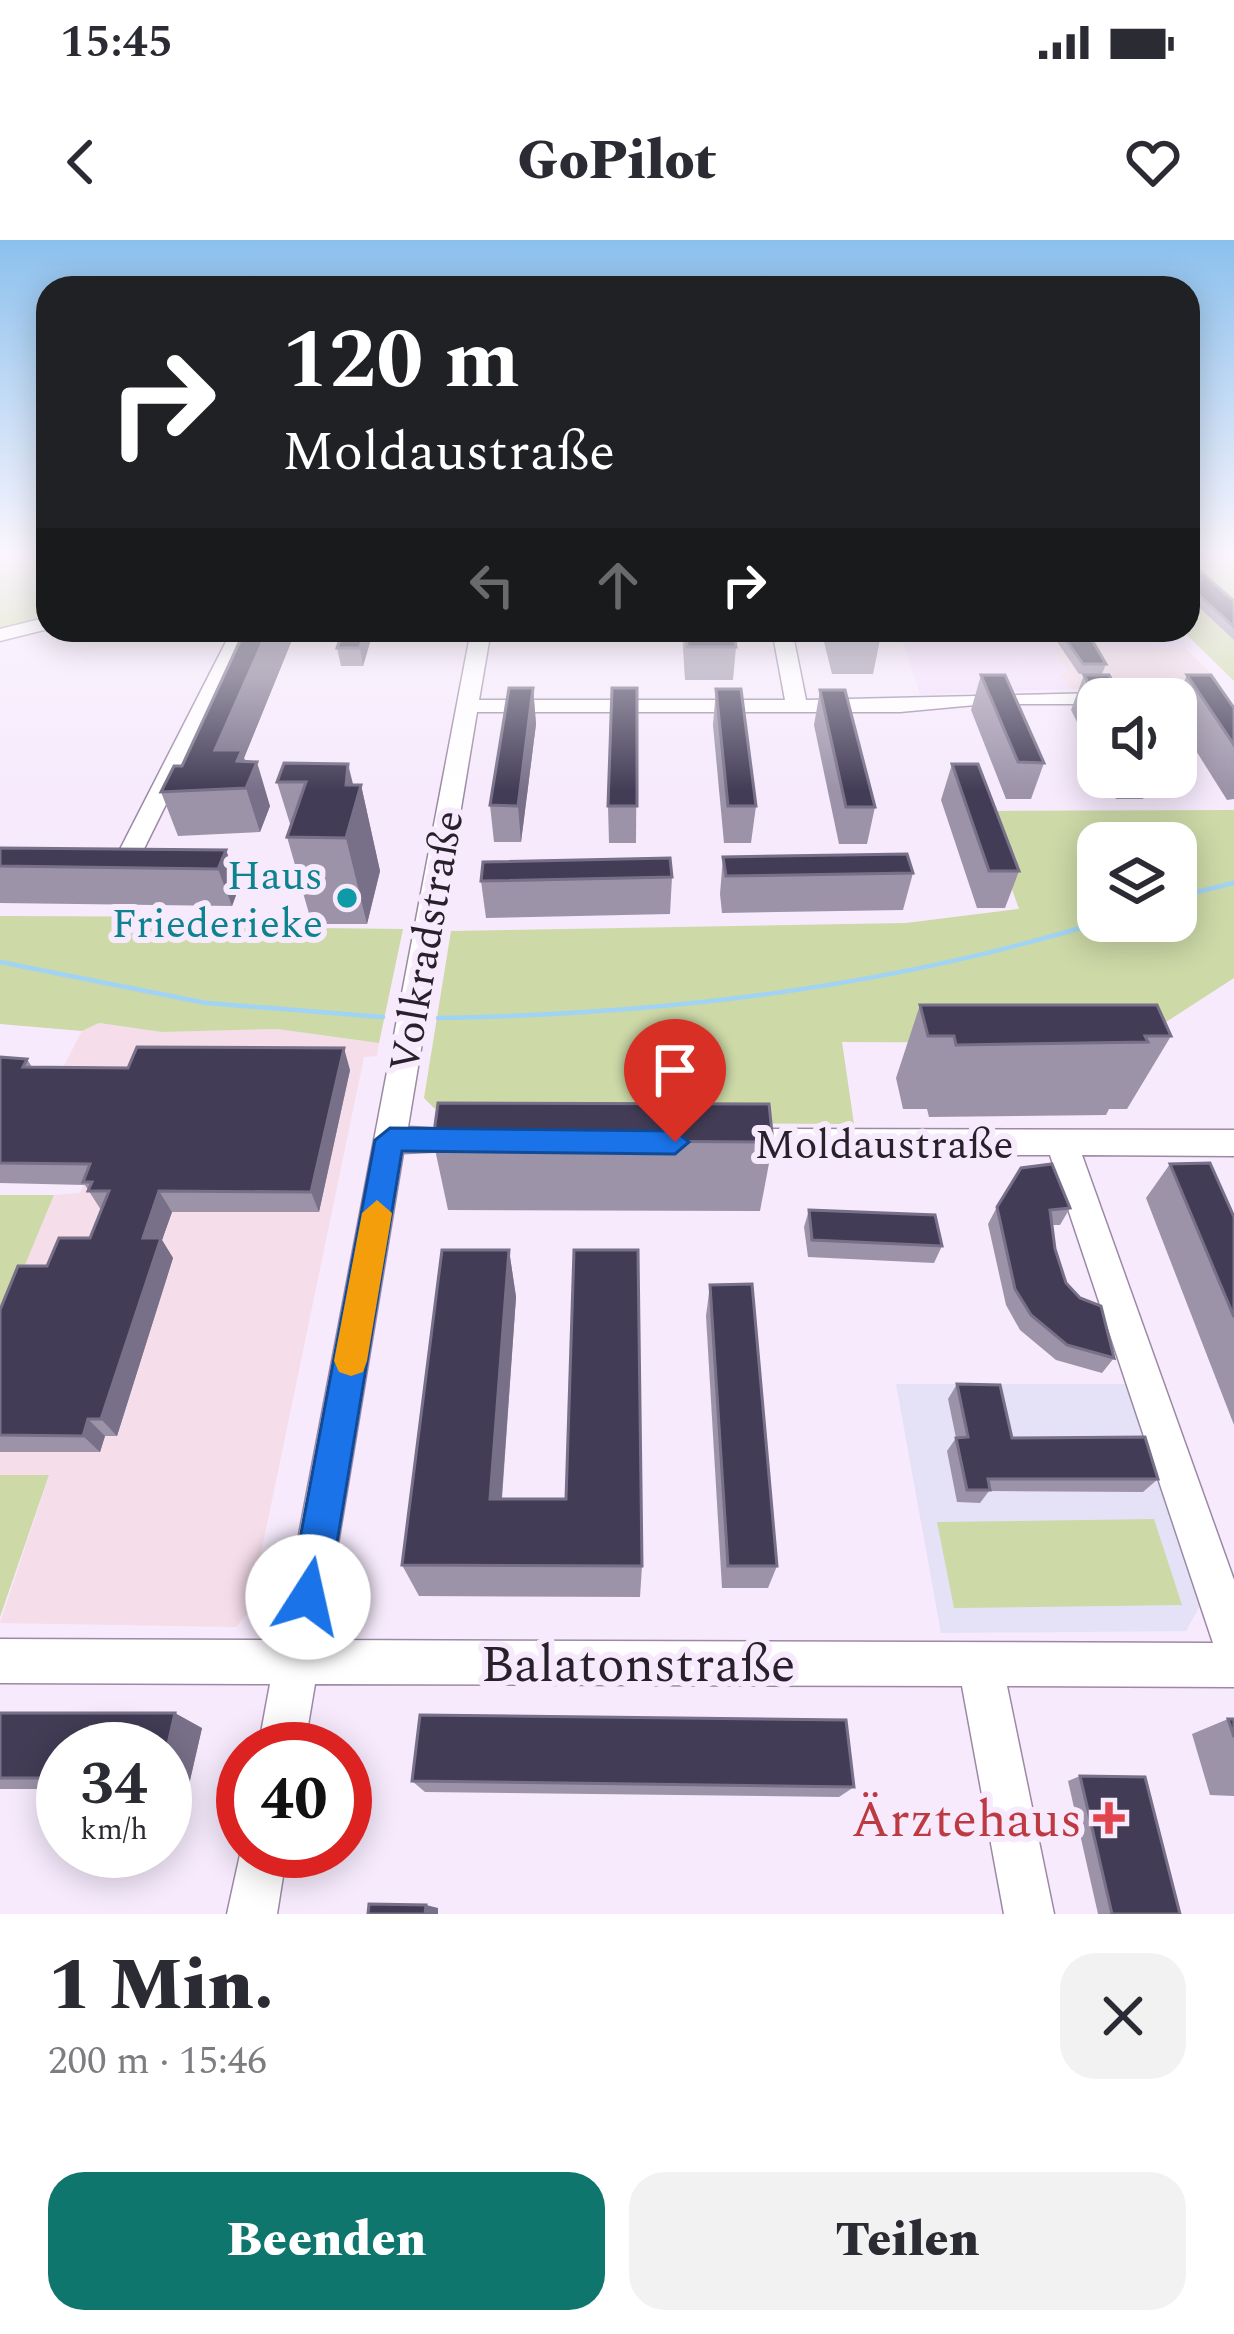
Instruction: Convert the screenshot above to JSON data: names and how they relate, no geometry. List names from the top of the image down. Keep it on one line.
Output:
{"streets":{"street":["Volkradstraße","Moldaustraße","Balatonstraße"]},"crossings":[["Volkradstraße","Balatonstraße"]],"places":{"other":["Haus Friederieke"],"health":["Ärztehaus"]},"page":{"status":"15:45","header":"GoPilot","turn":["120 m","Moldaustraße"],"speed":"34 km/h","limit":"40","heading":["1 Min.","200 m · 15:46"],"buttons":["Beenden","Teilen"]}}
